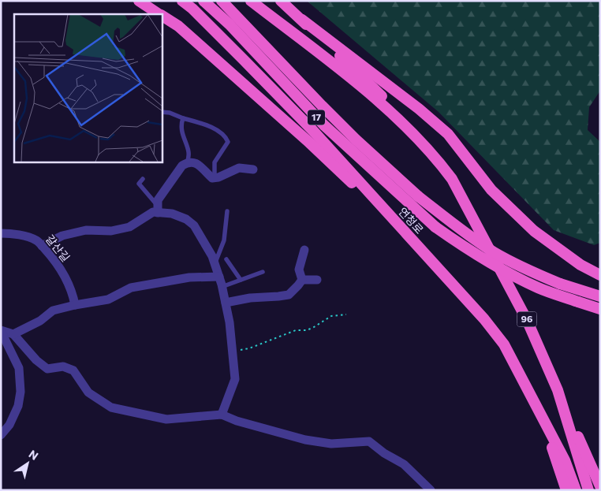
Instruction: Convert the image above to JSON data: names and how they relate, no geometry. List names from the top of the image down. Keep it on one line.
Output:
{"streets":{"highway":["17","연청로","96"],"street":["갈산길"]},"north":"top right"}
